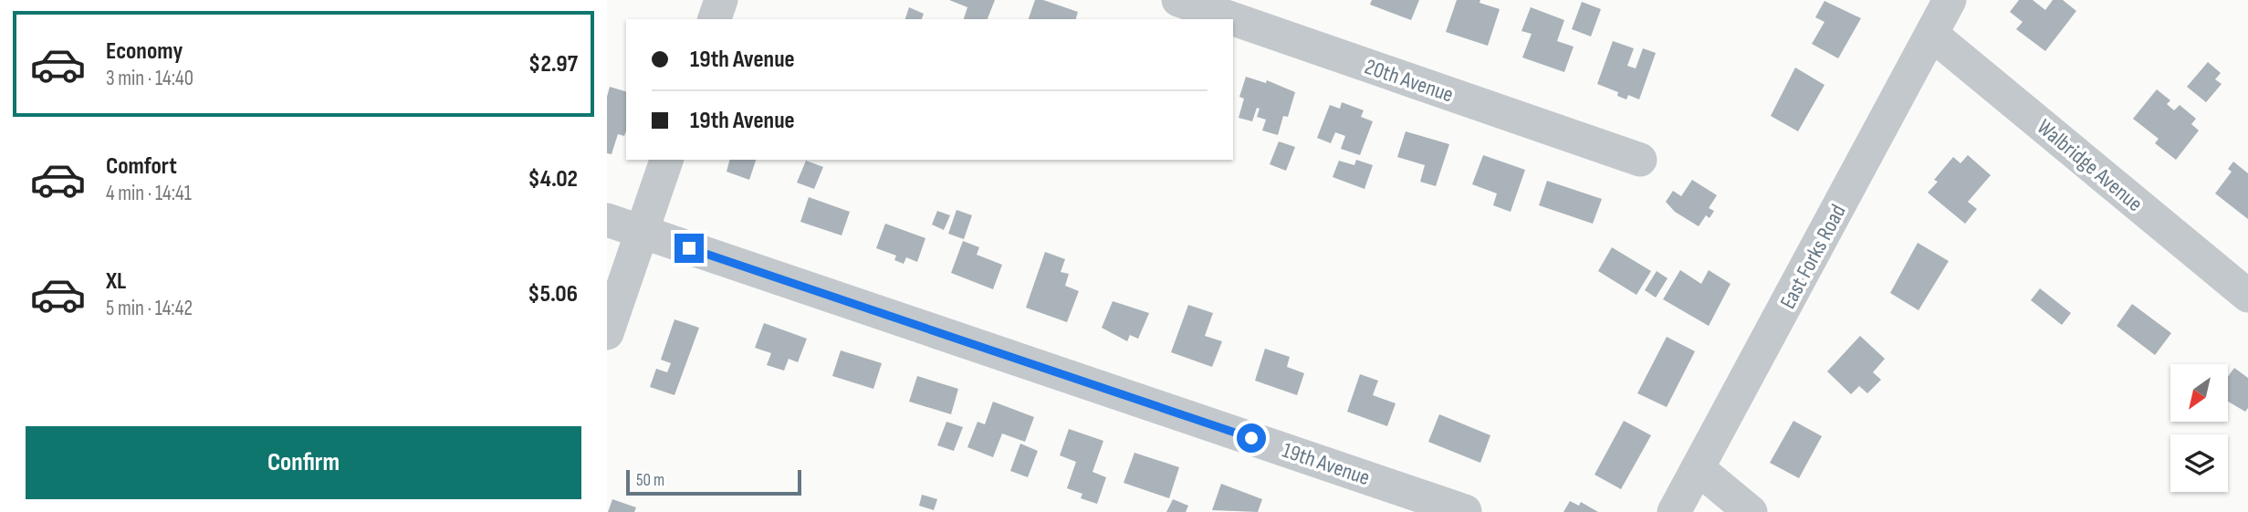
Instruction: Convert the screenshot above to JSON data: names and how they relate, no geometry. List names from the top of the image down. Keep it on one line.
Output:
{"streets":{"street":["20th Avenue","Walbridge Avenue","East Forks Road","19th Avenue"]},"crossings":[["Walbridge Avenue","East Forks Road"]],"scale_bar":"50 m","north":"bottom left","page":{"list":[{"name":"Economy","note":"3 min · 14:40","value":"$2.97"},{"name":"Comfort","note":"4 min · 14:41","value":"$4.02"},{"name":"XL","note":"5 min · 14:42","value":"$5.06"}],"banner":["19th Avenue","19th Avenue"],"buttons":"Confirm","scale":"50 m"}}
